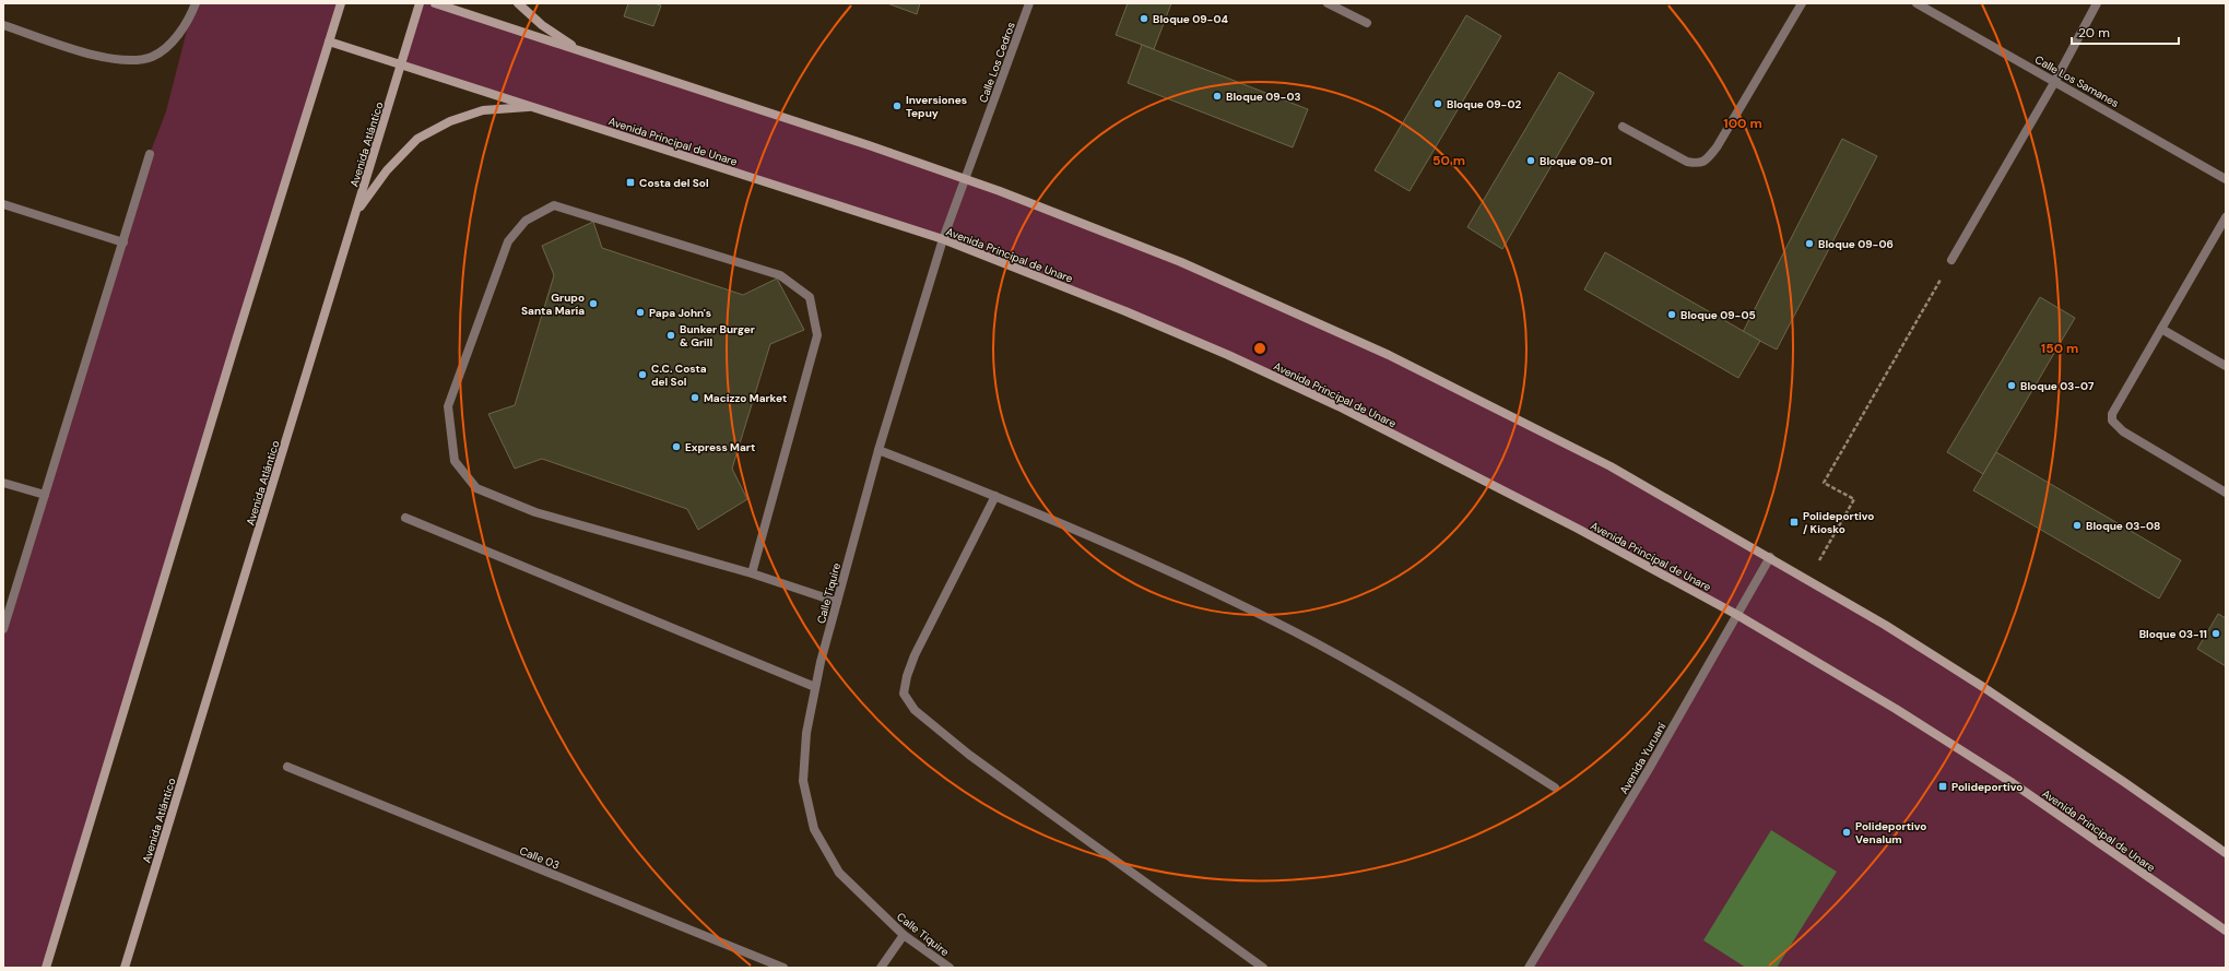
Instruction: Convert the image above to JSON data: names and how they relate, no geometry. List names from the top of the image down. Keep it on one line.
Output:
{"streets":{"street":["Calle Los Cedros","Calle Los Samanes","Avenida Principal de Unare","Avenida Atlántico","Calle Tiquire","Avenida Yuruaní","Calle 03"]},"crossings":[["Calle Los Cedros","Calle Tiquire"],["Avenida Principal de Unare","Avenida Atlántico"],["Avenida Principal de Unare","Calle Tiquire"],["Avenida Principal de Unare","Avenida Yuruaní"]],"places":{"other":["Bloque 09-04","Bloque 09-03","Bloque 09-02","Inversiones Tepuy","Bloque 09-01","Bloque 09-06","Grupo Santa María","Papa John's","Bloque 09-05","Bunker Burger & Grill","C.C. Costa del Sol","Bloque 03-07","Macizzo Market","Express Mart","Bloque 03-08","Bloque 03-11","Polideportivo Venalum"],"transit":["Costa del Sol","Polideportivo / Kiosko","Polideportivo"]},"scale_bar":"20 m","rings":["100 m","50 m","150 m"]}
